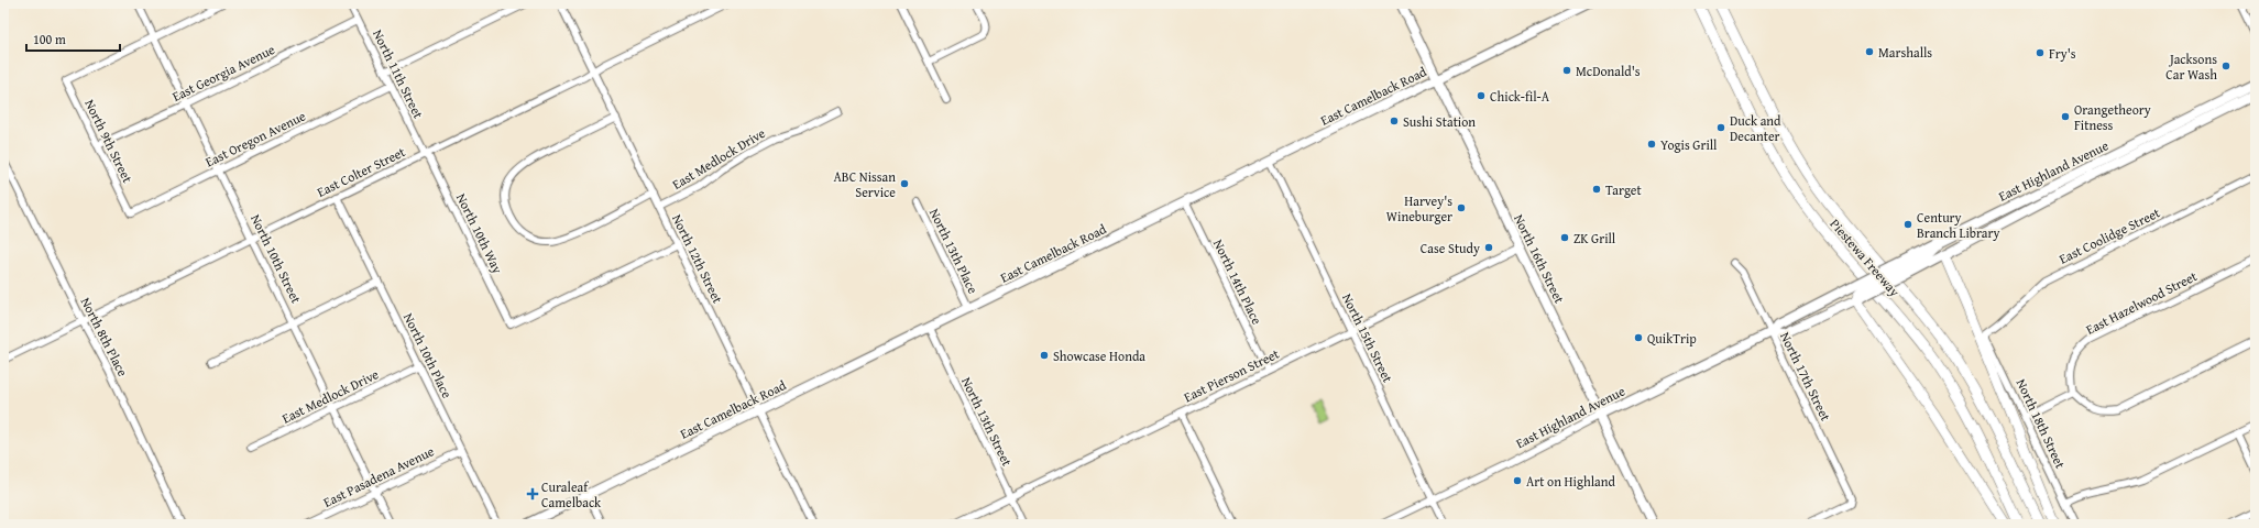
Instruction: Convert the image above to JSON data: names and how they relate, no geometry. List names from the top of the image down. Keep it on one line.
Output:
{"streets":{"highway":["Piestewa Freeway"],"main road":["East Camelback Road","East Highland Avenue","North 16th Street"],"street":["East Georgia Avenue","North 11th Street","East Oregon Avenue","North 9th Street","East Medlock Drive","East Colter Street","North 10th Way","East Coolidge Street","North 13th Place","North 10th Street","North 12th Street","North 14th Place","East Hazelwood Street","North 8th Place","North 15th Street","North 10th Place","East Pierson Street","North 17th Street","North 13th Street","North 18th Street","East Pasadena Avenue"]},"crossings":[["East Georgia Avenue","North 11th Street"],["East Georgia Avenue","North 9th Street"],["East Georgia Avenue","North 10th Street"],["North 11th Street","East Oregon Avenue"],["North 11th Street","East Colter Street"],["North 11th Street","North 10th Way"],["East Camelback Road","North 13th Place"],["East Camelback Road","North 12th Street"],["East Camelback Road","North 16th Street"],["East Camelback Road","North 14th Place"],["East Camelback Road","North 15th Street"],["East Camelback Road","North 13th Street"],["East Oregon Avenue","North 9th Street"],["East Oregon Avenue","North 10th Street"],["North 9th Street","North 10th Street"],["East Medlock Drive","North 10th Street"],["East Medlock Drive","North 12th Street"],["East Medlock Drive","North 10th Place"],["East Highland Avenue","North 16th Street"],["East Highland Avenue","North 15th Street"],["East Highland Avenue","North 17th Street"],["East Colter Street","North 10th Way"],["East Colter Street","North 10th Street"],["East Colter Street","North 12th Street"],["East Colter Street","North 8th Place"],["East Colter Street","North 10th Place"],["North 10th Way","North 12th Street"],["East Coolidge Street","North 18th Street"],["North 10th Street","East Pasadena Avenue"],["North 16th Street","East Pierson Street"],["North 14th Place","East Pierson Street"],["North 15th Street","East Pierson Street"],["North 10th Place","East Pasadena Avenue"],["East Pierson Street","North 13th Street"]],"places":{"other":["Marshalls","Fry's","Jacksons Car Wash","McDonald's","Chick-fil-A","Orangetheory Fitness","Sushi Station","Duck and Decanter","Yogis Grill","ABC Nissan Service","Target","Harvey's Wineburger","Century Branch Library","ZK Grill","Case Study","QuikTrip","Showcase Honda","Art on Highland"],"health":["Curaleaf Camelback"]},"scale_bar":"100 m"}
